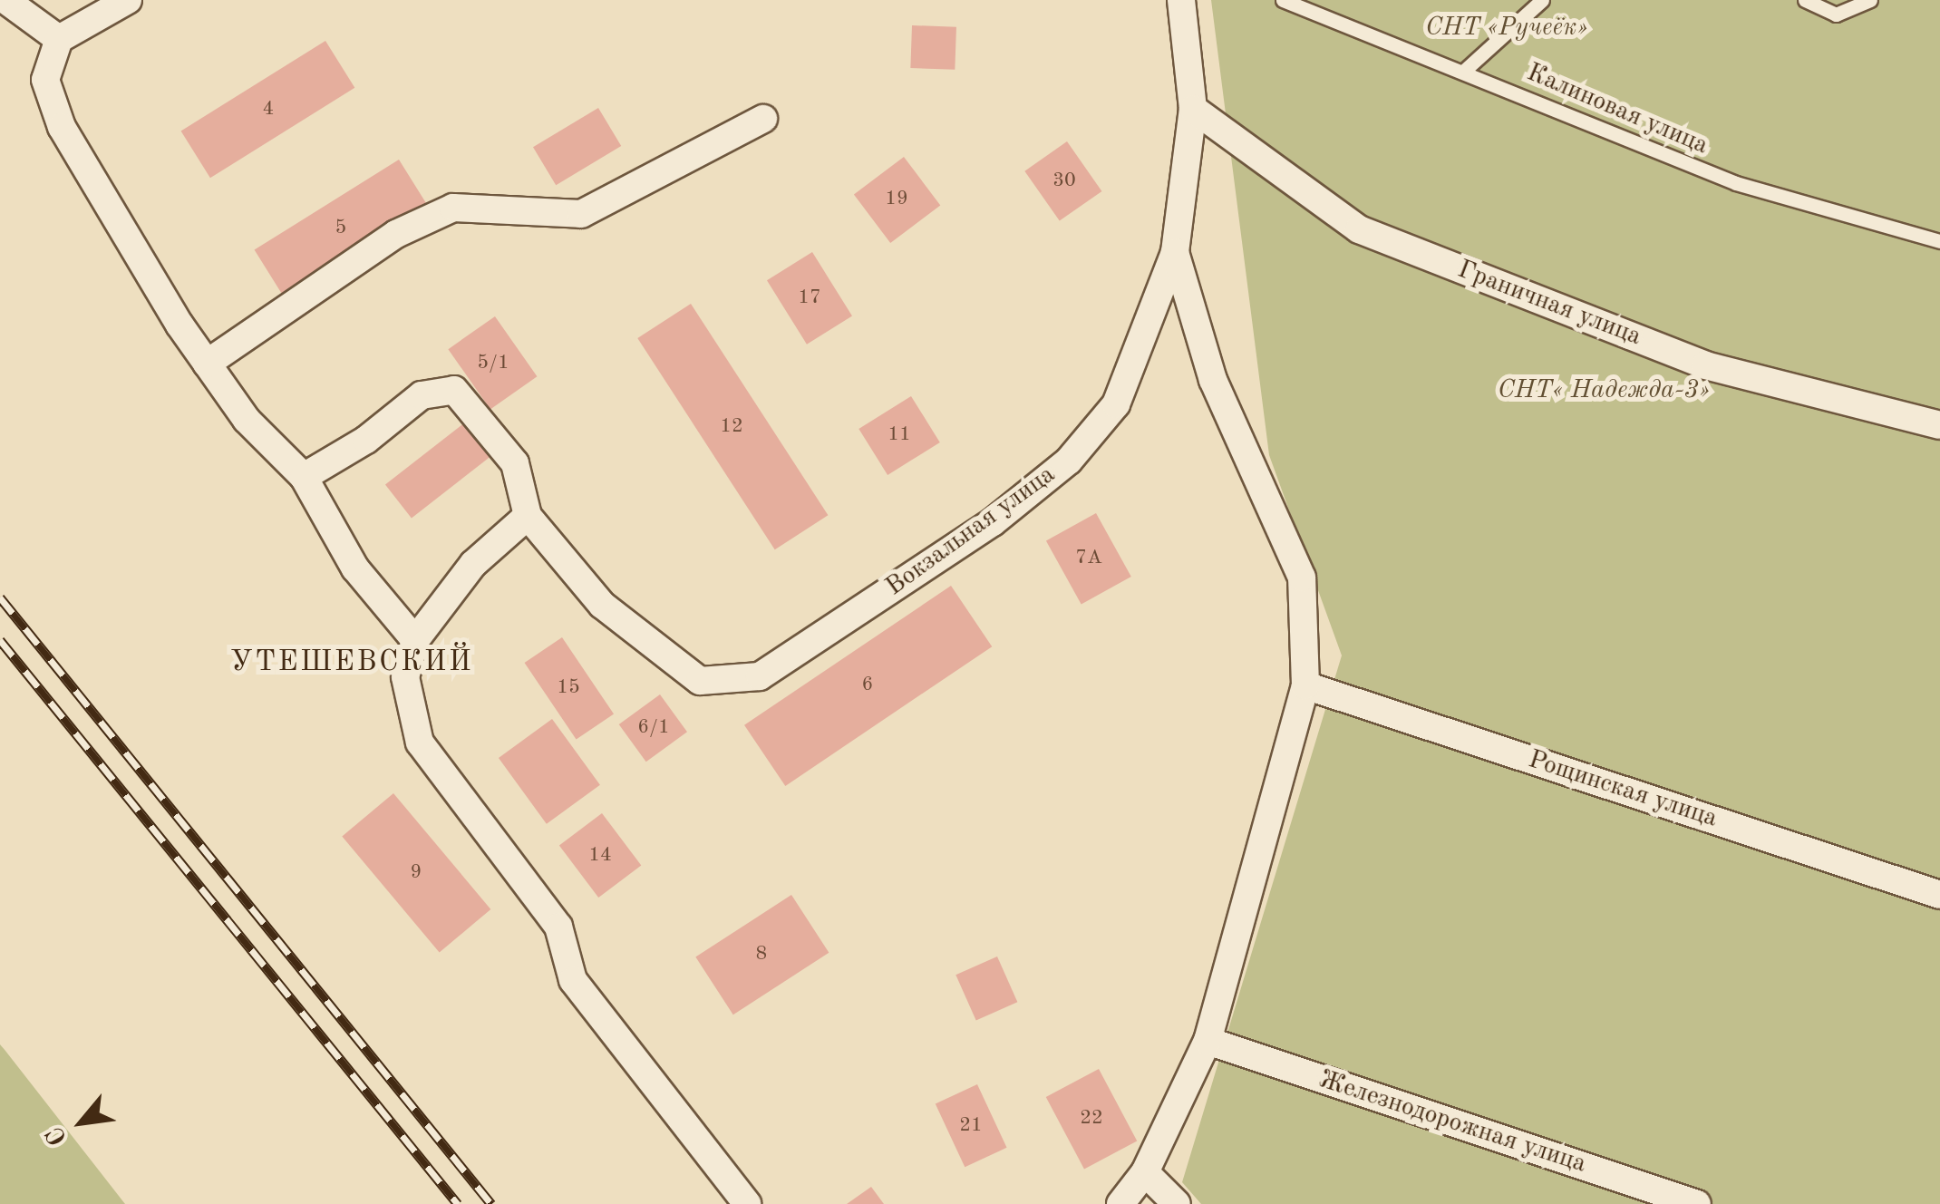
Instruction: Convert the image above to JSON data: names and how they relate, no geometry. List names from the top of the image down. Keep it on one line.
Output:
{"streets":{"street":["Граничная улица","Вокзальная улица","Рощинская улица","Железнодорожная улица"],"lane":["Калиновая улица"]},"crossings":[["Граничная улица","Вокзальная улица"]],"districts":["УТЕШЕВСКИЙ"],"parks":["СНТ «Ручеёк»","СНТ« Надежда-3»"],"house_numbers":["4","30","19","5","17","5/1","12","11","7А","6","15","6/1","14","9","8","22","21"],"north":"bottom left"}
